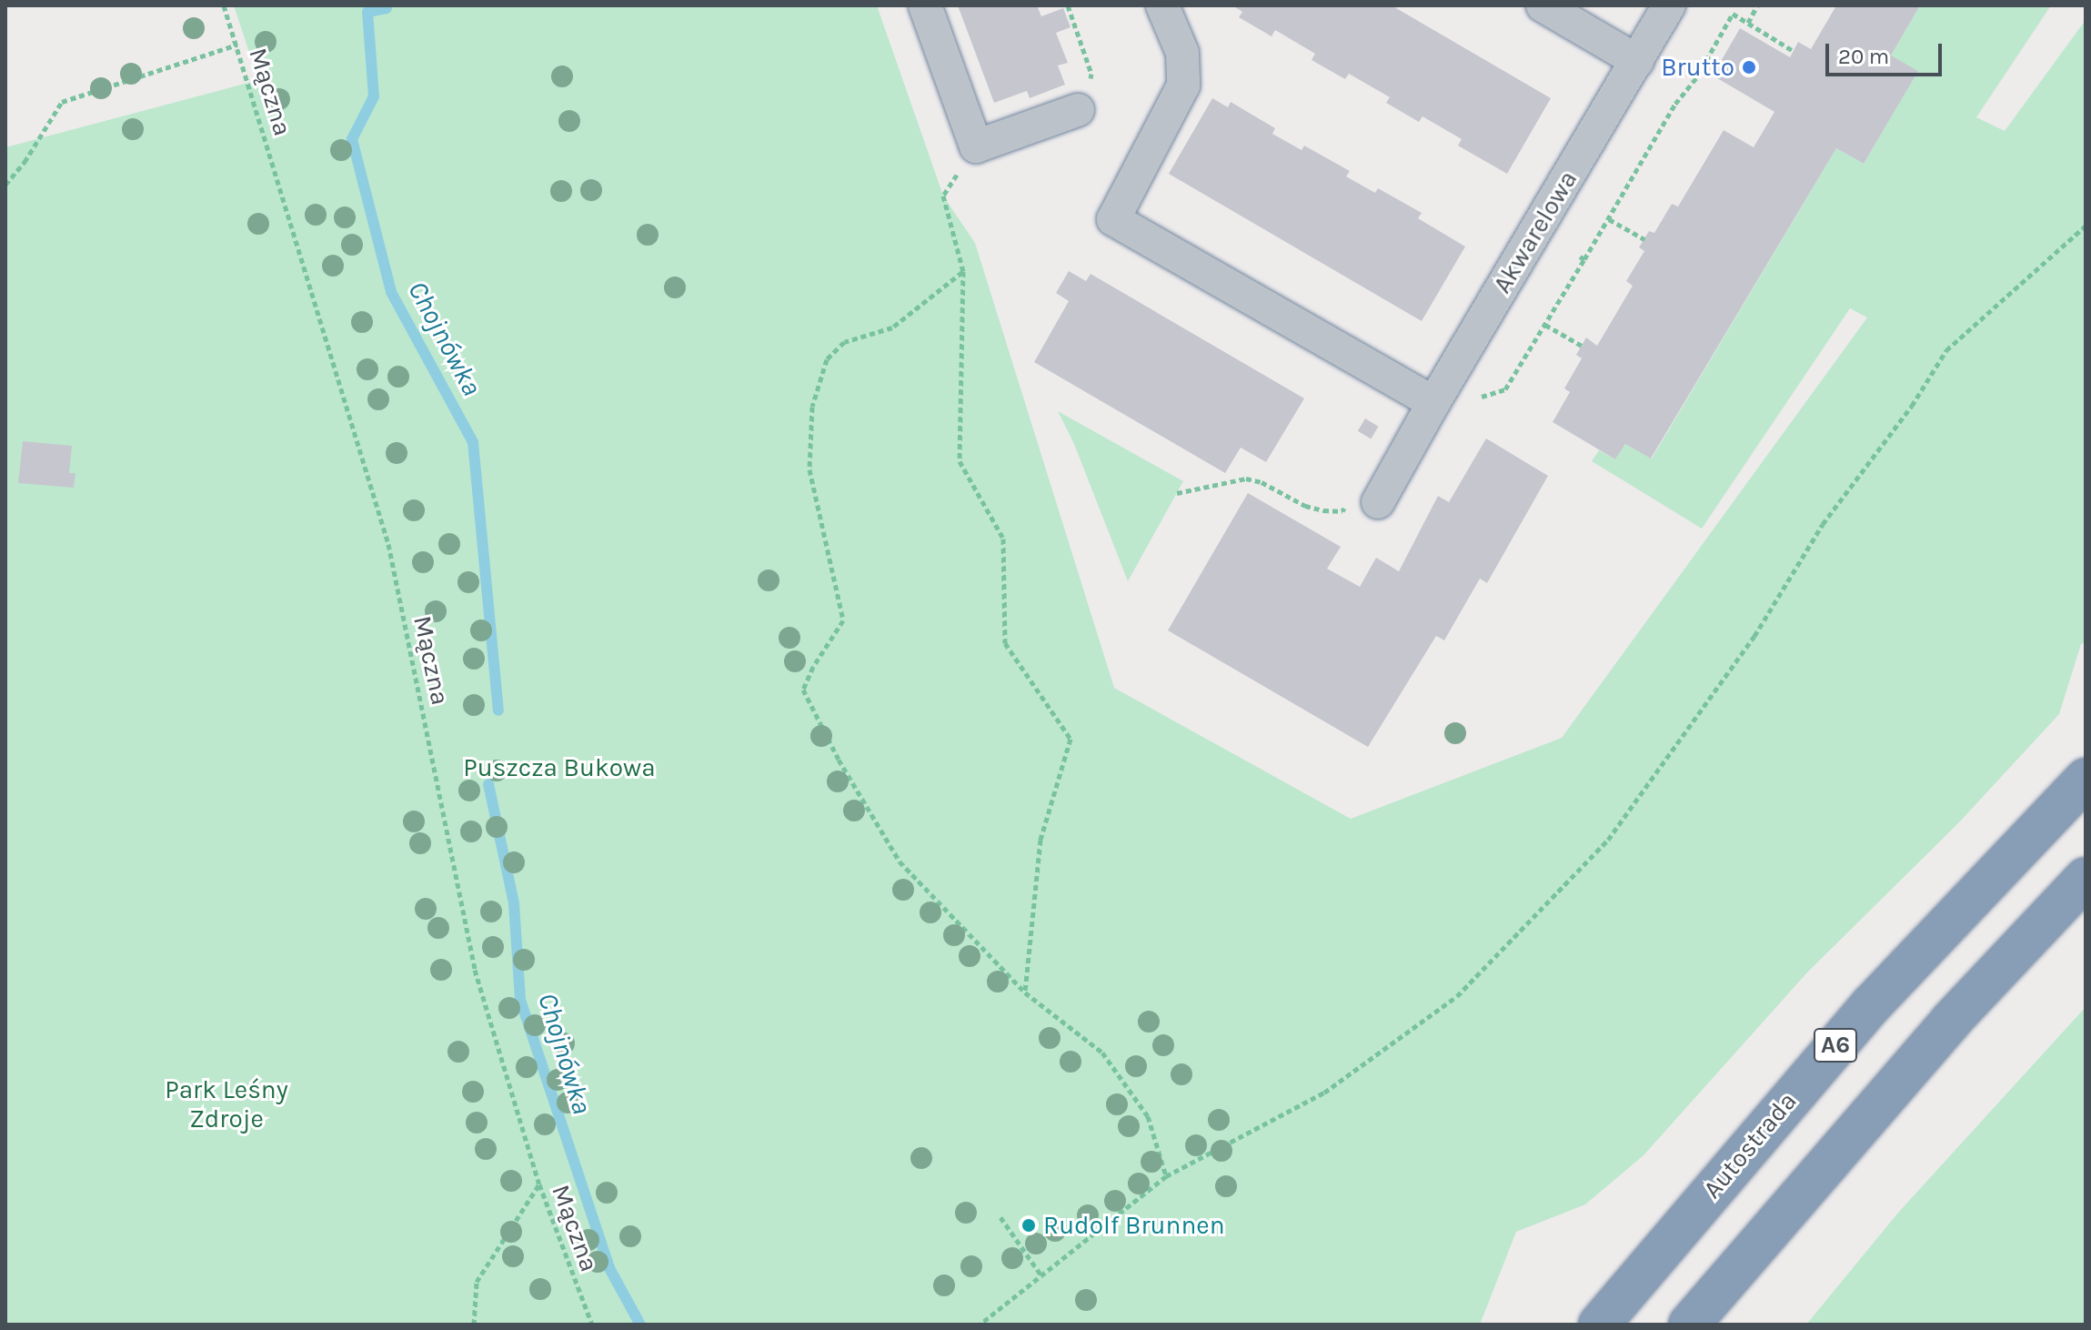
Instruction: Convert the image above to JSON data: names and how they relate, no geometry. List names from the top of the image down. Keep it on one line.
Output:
{"streets":{"highway":["A6","Autostrada"],"street":["Akwarelowa"],"path":["Mączna"]},"water":["Chojnówka"],"parks":["Puszcza Bukowa","Park Leśny Zdroje"],"places":["Brutto","Rudolf Brunnen"],"scale_bar":"20 m"}
